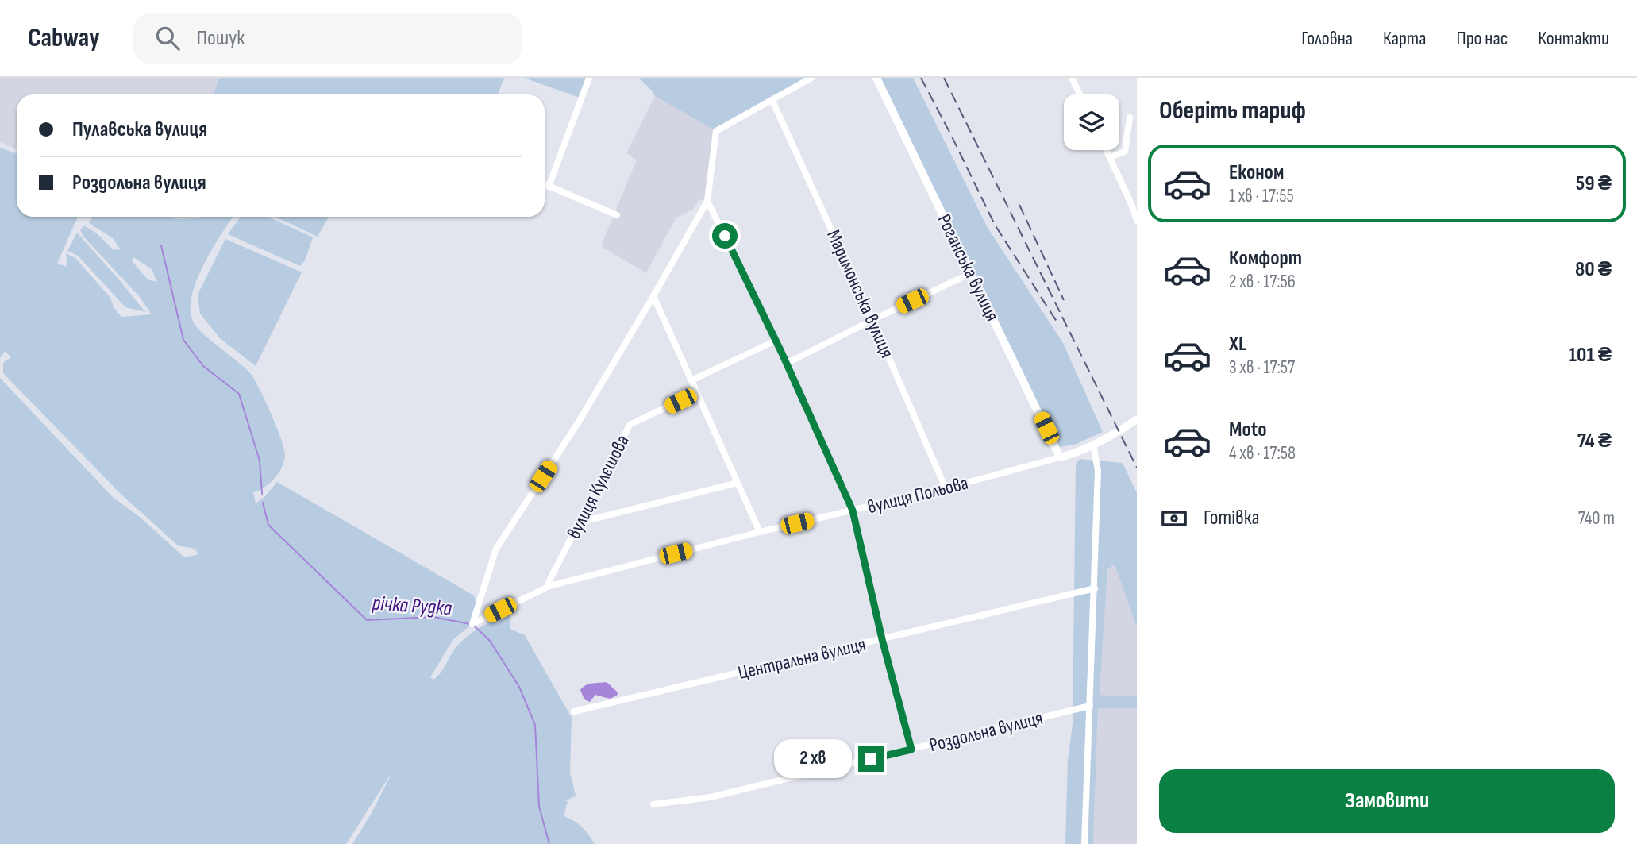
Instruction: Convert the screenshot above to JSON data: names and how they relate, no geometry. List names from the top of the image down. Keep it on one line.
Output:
{"streets":{"street":["Роганська вулиця","Маримонська вулиця","вулиця Кулєшова","вулиця Польова","Центральна вулиця","Роздольна вулиця"]},"crossings":[["Роганська вулиця","вулиця Польова"],["Маримонська вулиця","вулиця Польова"],["вулиця Кулєшова","вулиця Польова"]],"water":["річка Рудка"],"page":{"header":"Cabway","search":"Пошук","nav":["Головна","Карта","Про нас","Контакти"],"heading":"Оберіть тариф","banner":["Пулавська вулиця","Роздольна вулиця"],"list":[{"name":"Економ","note":"1 хв · 17:55","value":"59 ₴"},{"name":"Комфорт","note":"2 хв · 17:56","value":"80 ₴"},{"name":"XL","note":"3 хв · 17:57","value":"101 ₴"},{"name":"Moto","note":"4 хв · 17:58","value":"74 ₴"}],"pay":["Готівка","740 m"],"bubble":"2 хв","buttons":"Замовити"}}
